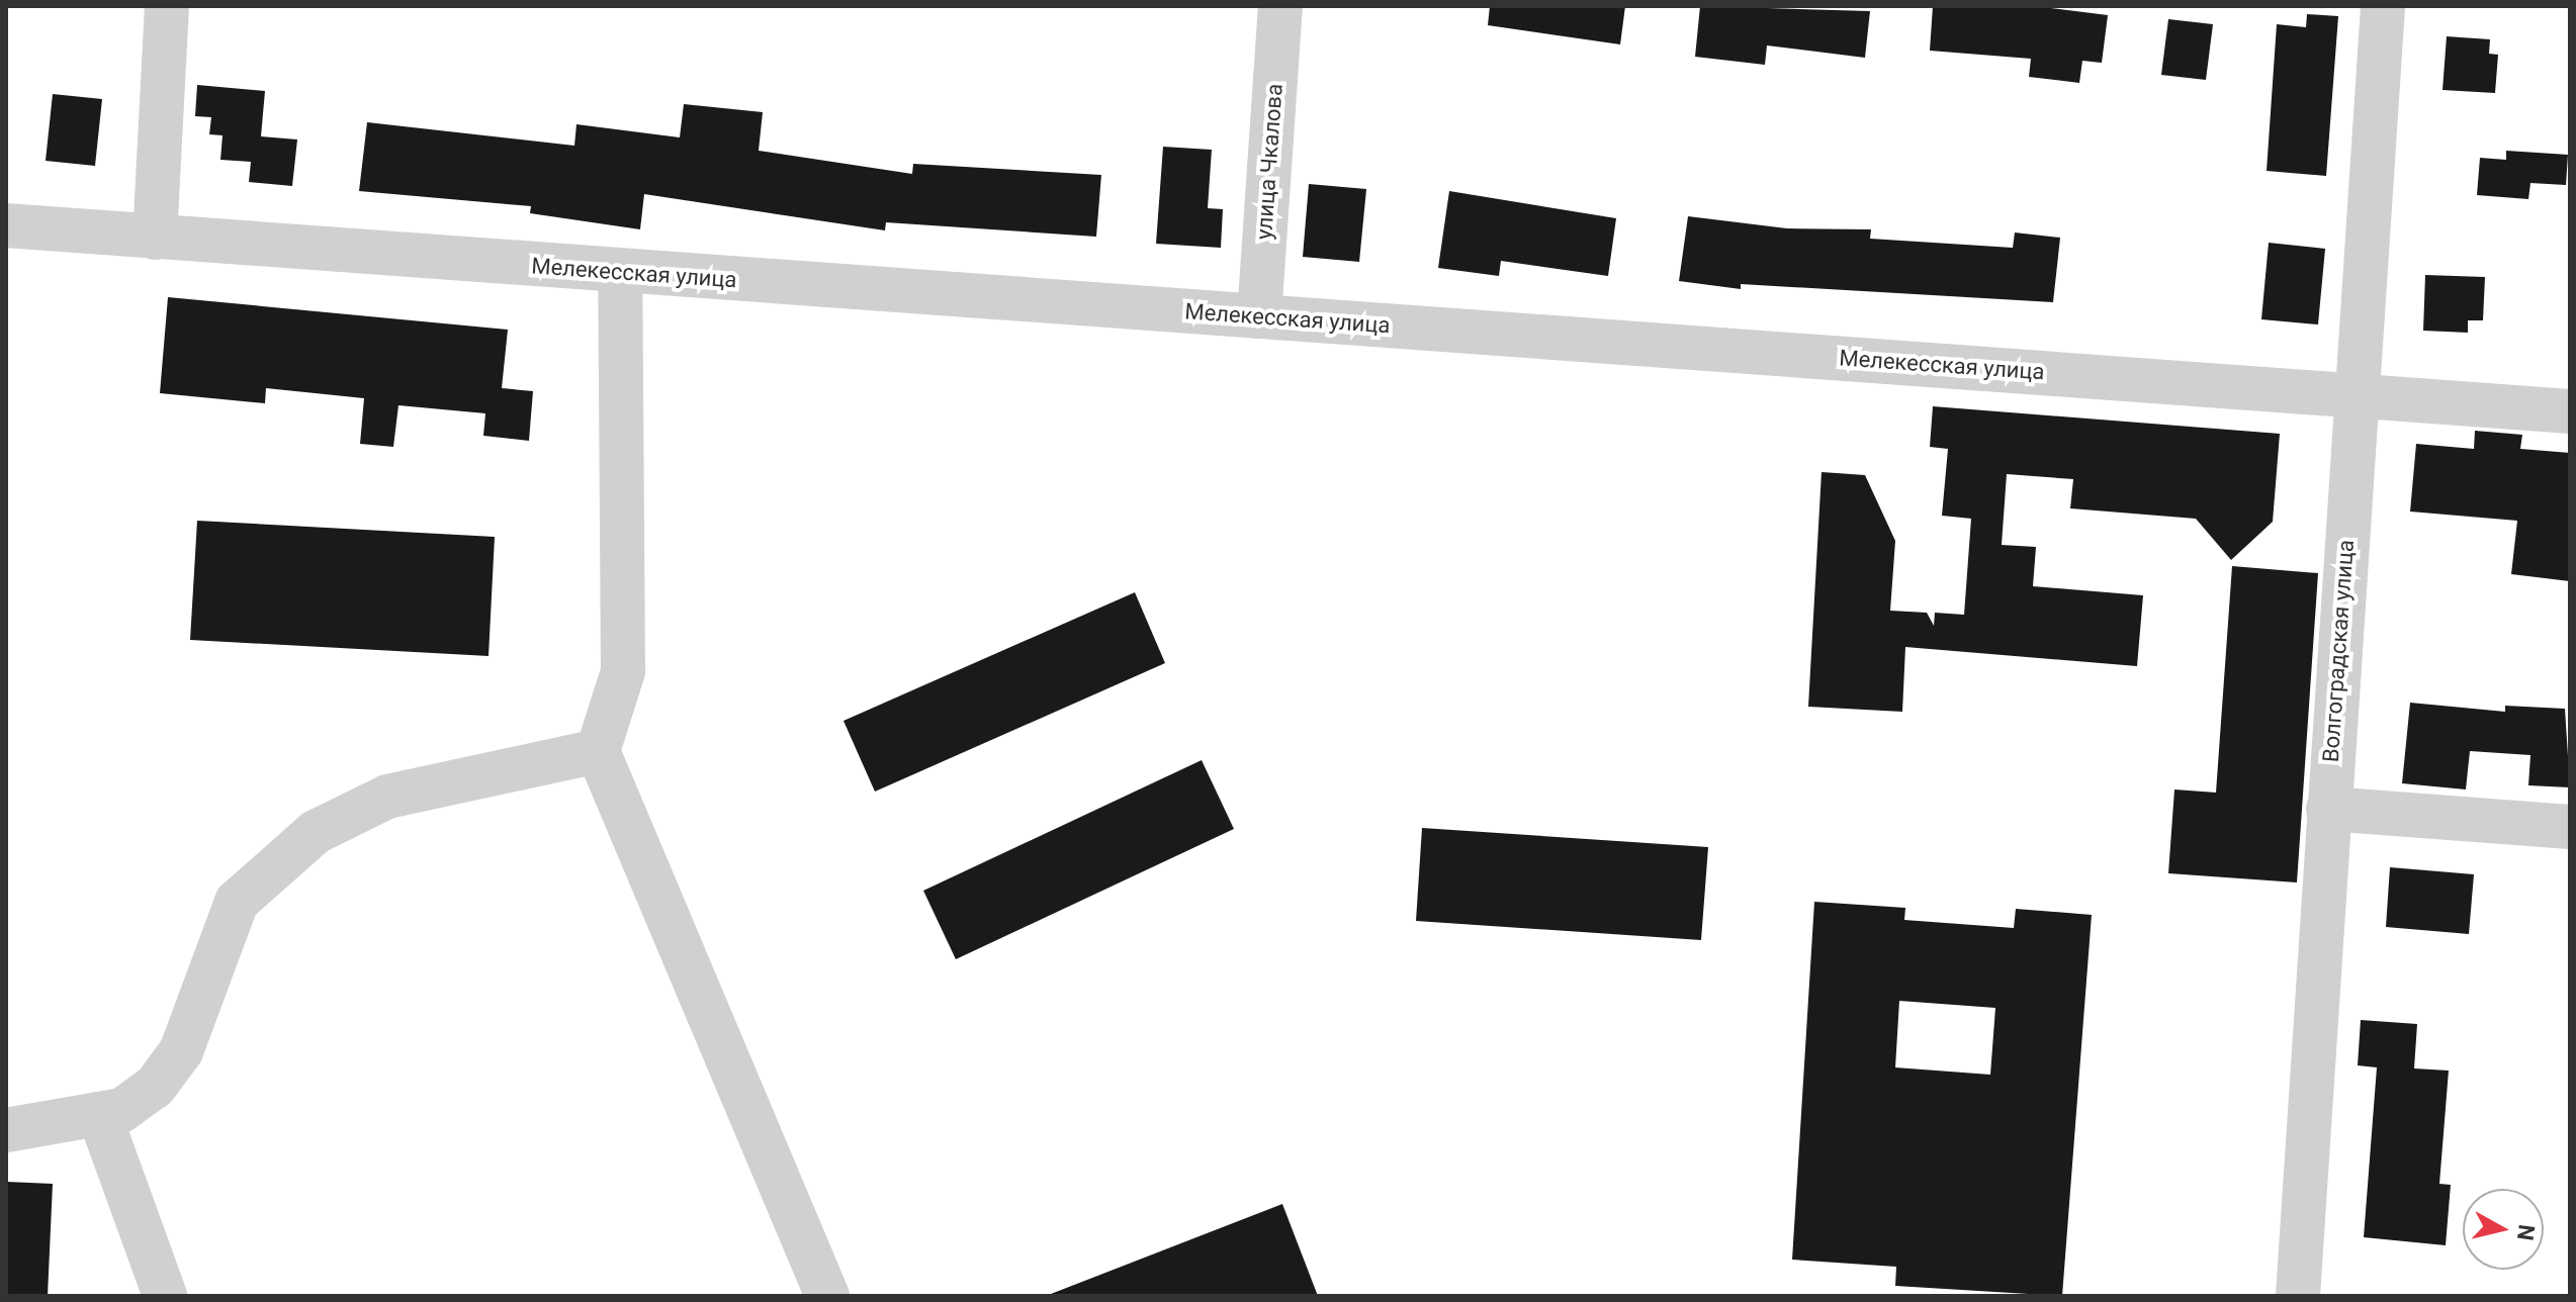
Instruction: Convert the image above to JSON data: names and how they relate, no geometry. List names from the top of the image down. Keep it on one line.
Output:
{"streets":{"street":["улица Чкалова","Мелекесская улица","Волгоградская улица"]},"crossings":[["улица Чкалова","Мелекесская улица"],["Мелекесская улица","Волгоградская улица"]],"north":"right"}
